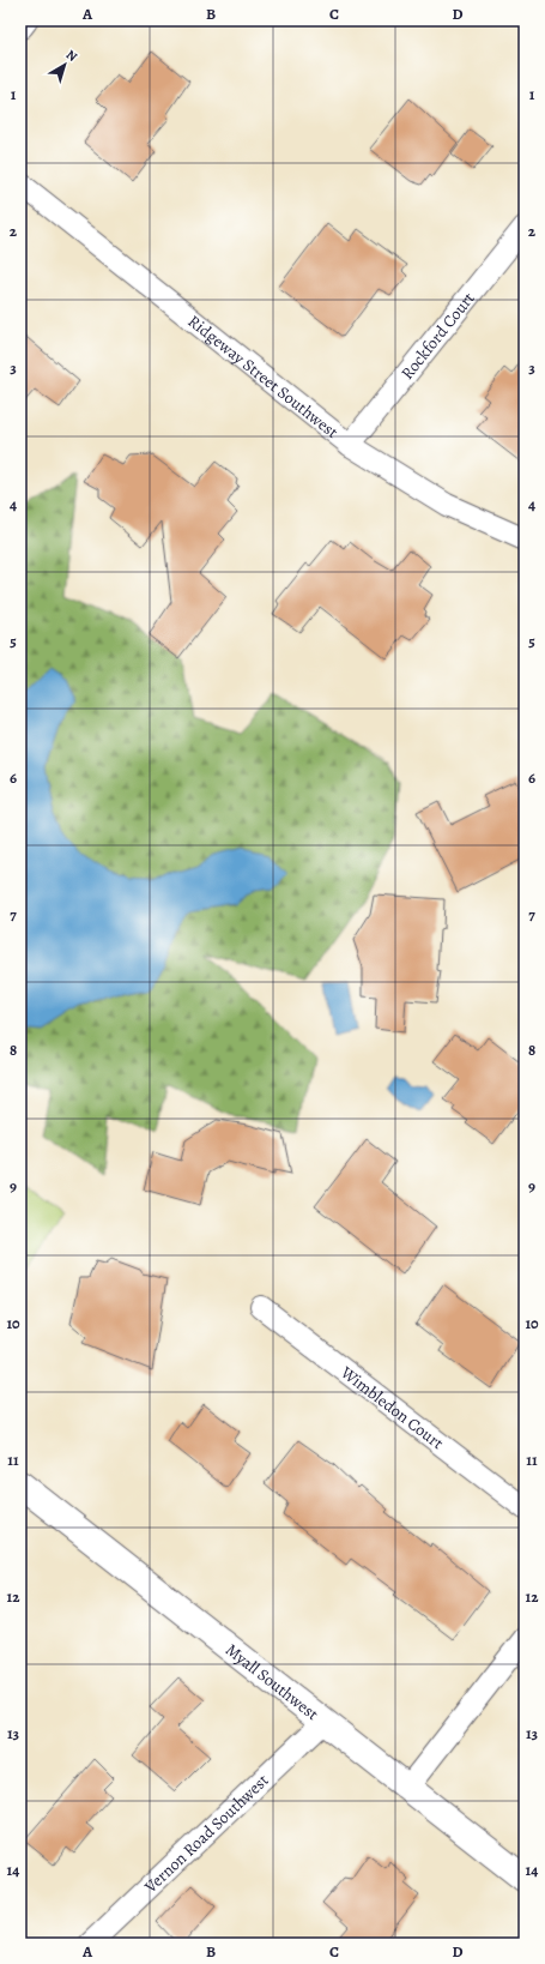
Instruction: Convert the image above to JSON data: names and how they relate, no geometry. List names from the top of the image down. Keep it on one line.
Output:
{"streets":{"street":["Rockford Court","Ridgeway Street Southwest","Wimbledon Court","Myall Southwest","Vernon Road Southwest"]},"crossings":[["Rockford Court","Ridgeway Street Southwest"],["Myall Southwest","Vernon Road Southwest"]],"north":"top right","grid":{"columns":["A","B","C","D"],"rows":["1","2","3","4","5","6","7","8","9","10","11","12","13","14"]}}
